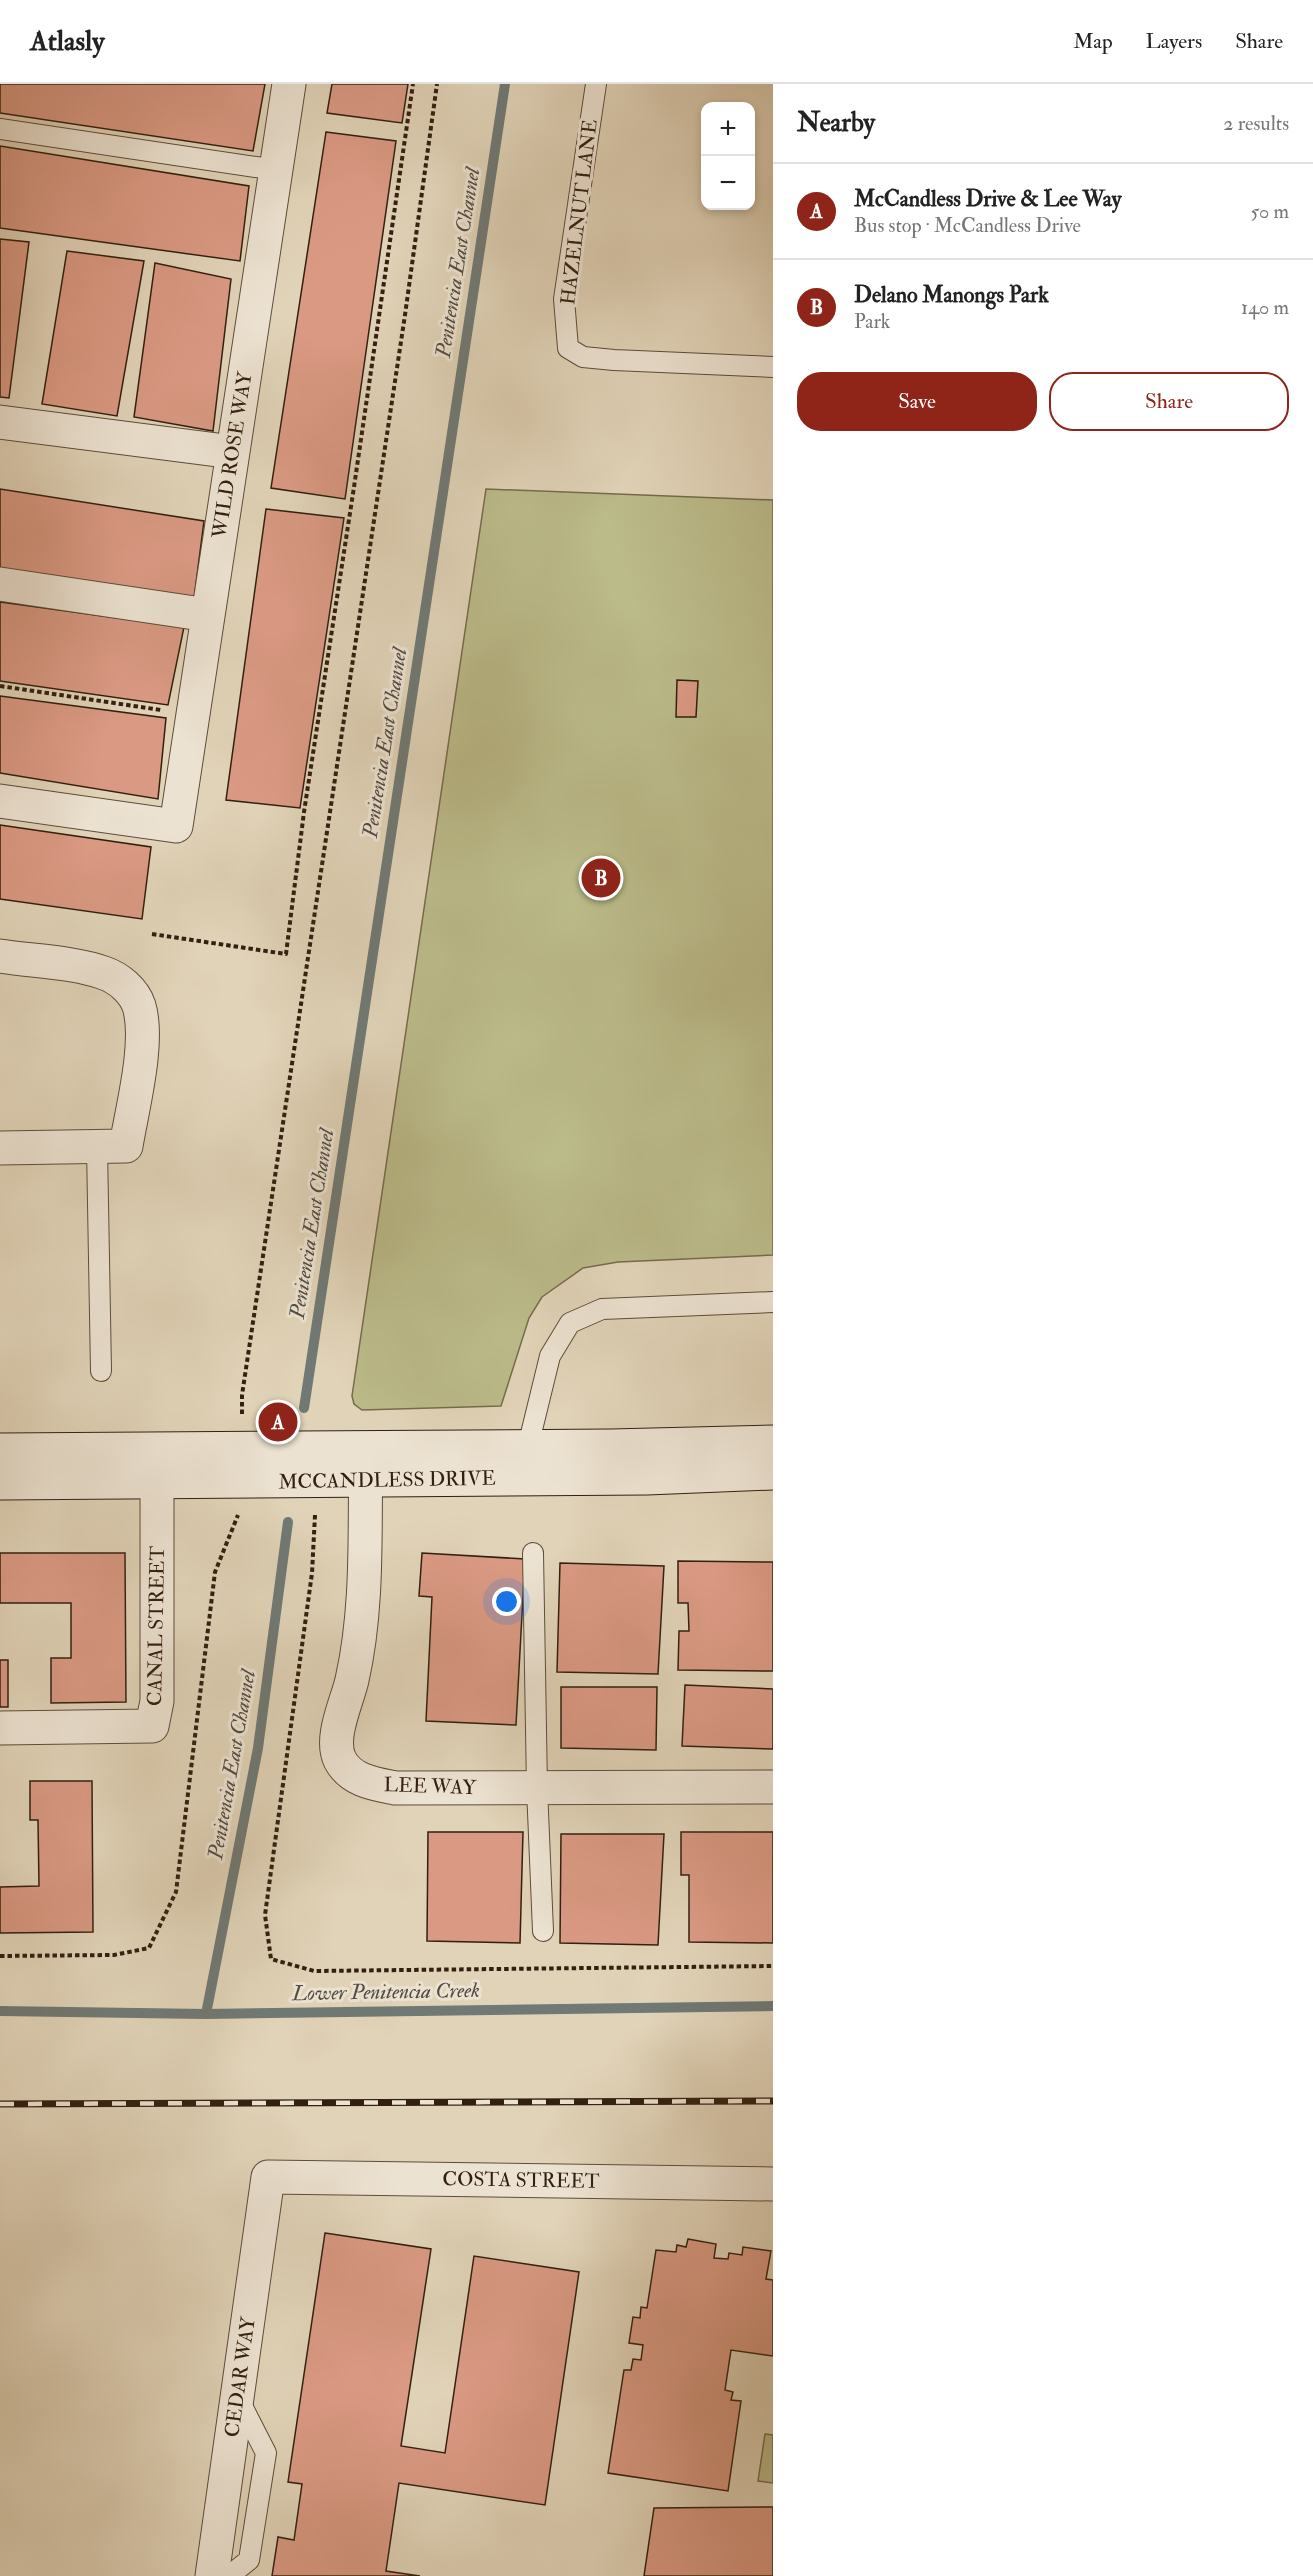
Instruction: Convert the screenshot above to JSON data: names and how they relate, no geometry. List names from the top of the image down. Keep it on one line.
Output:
{"streets":{"street":["WILD ROSE WAY","MCCANDLESS DRIVE","CANAL STREET","LEE WAY","COSTA STREET","CEDAR WAY"],"lane":["HAZELNUT LANE"]},"crossings":[["MCCANDLESS DRIVE","CANAL STREET"],["MCCANDLESS DRIVE","LEE WAY"],["COSTA STREET","CEDAR WAY"]],"water":["Penitencia East Channel","Lower Penitencia Creek"],"page":{"header":"Atlasly","nav":["Map","Layers","Share"],"heading":["Nearby","2 results"],"map_buttons":["+","−"],"list":[{"mark":"A","name":"McCandless Drive & Lee Way","note":"Bus stop · McCandless Drive","value":"50 m"},{"mark":"B","name":"Delano Manongs Park","note":"Park","value":"140 m"}],"buttons":["Save","Share"],"pins":["B","A"]}}
